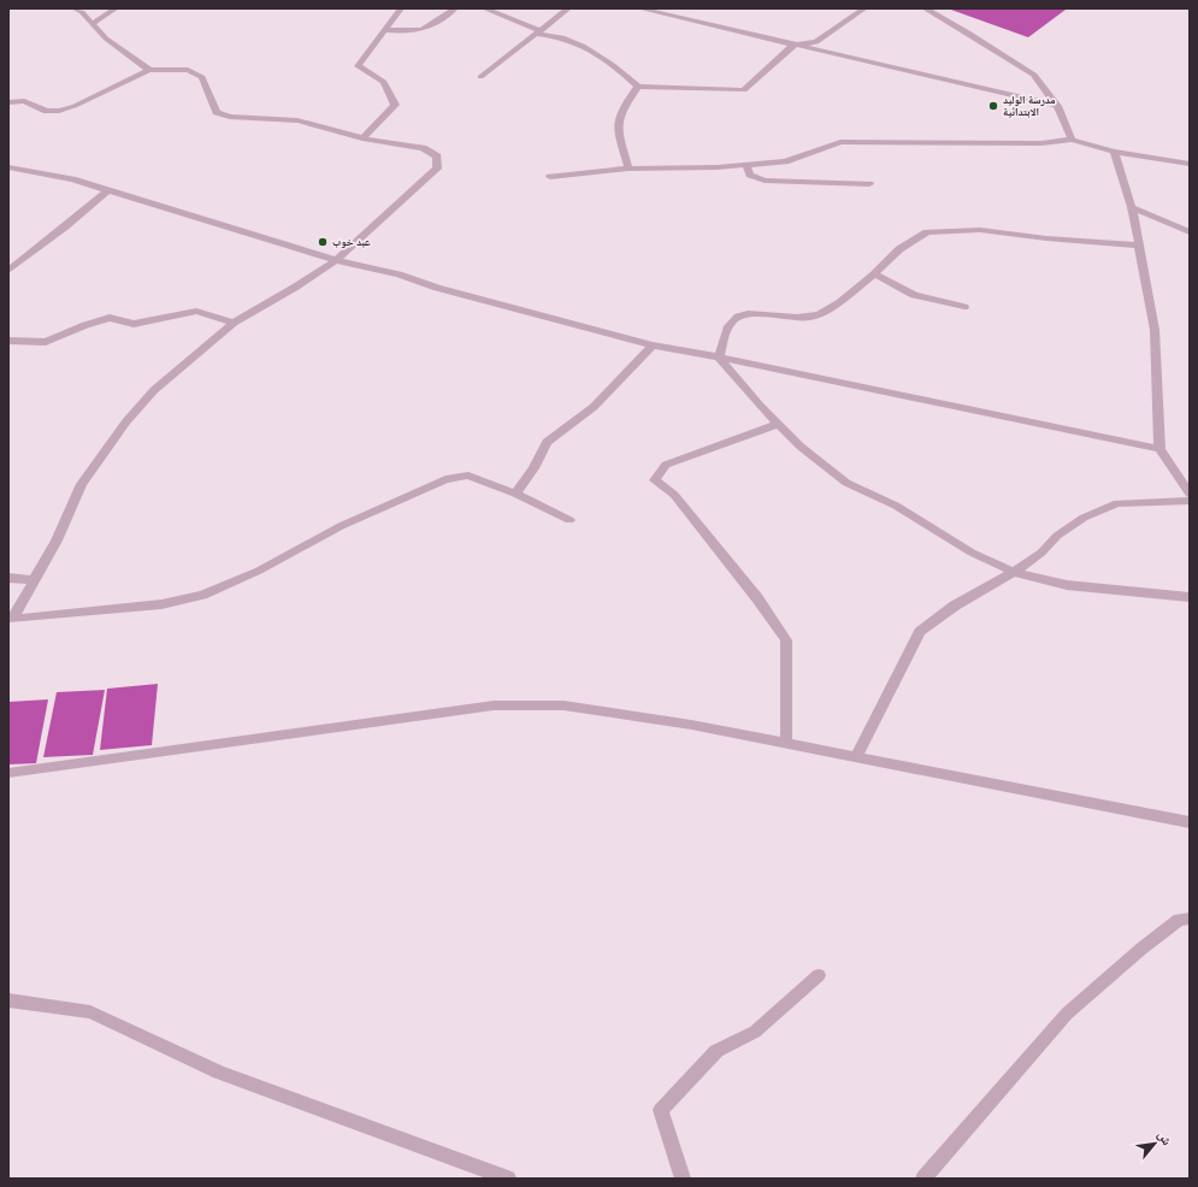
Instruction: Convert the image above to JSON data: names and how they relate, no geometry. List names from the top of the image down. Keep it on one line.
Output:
{"places":["مدرسة الوليد الابتدائية","عبد خوب"],"north":"top right"}
